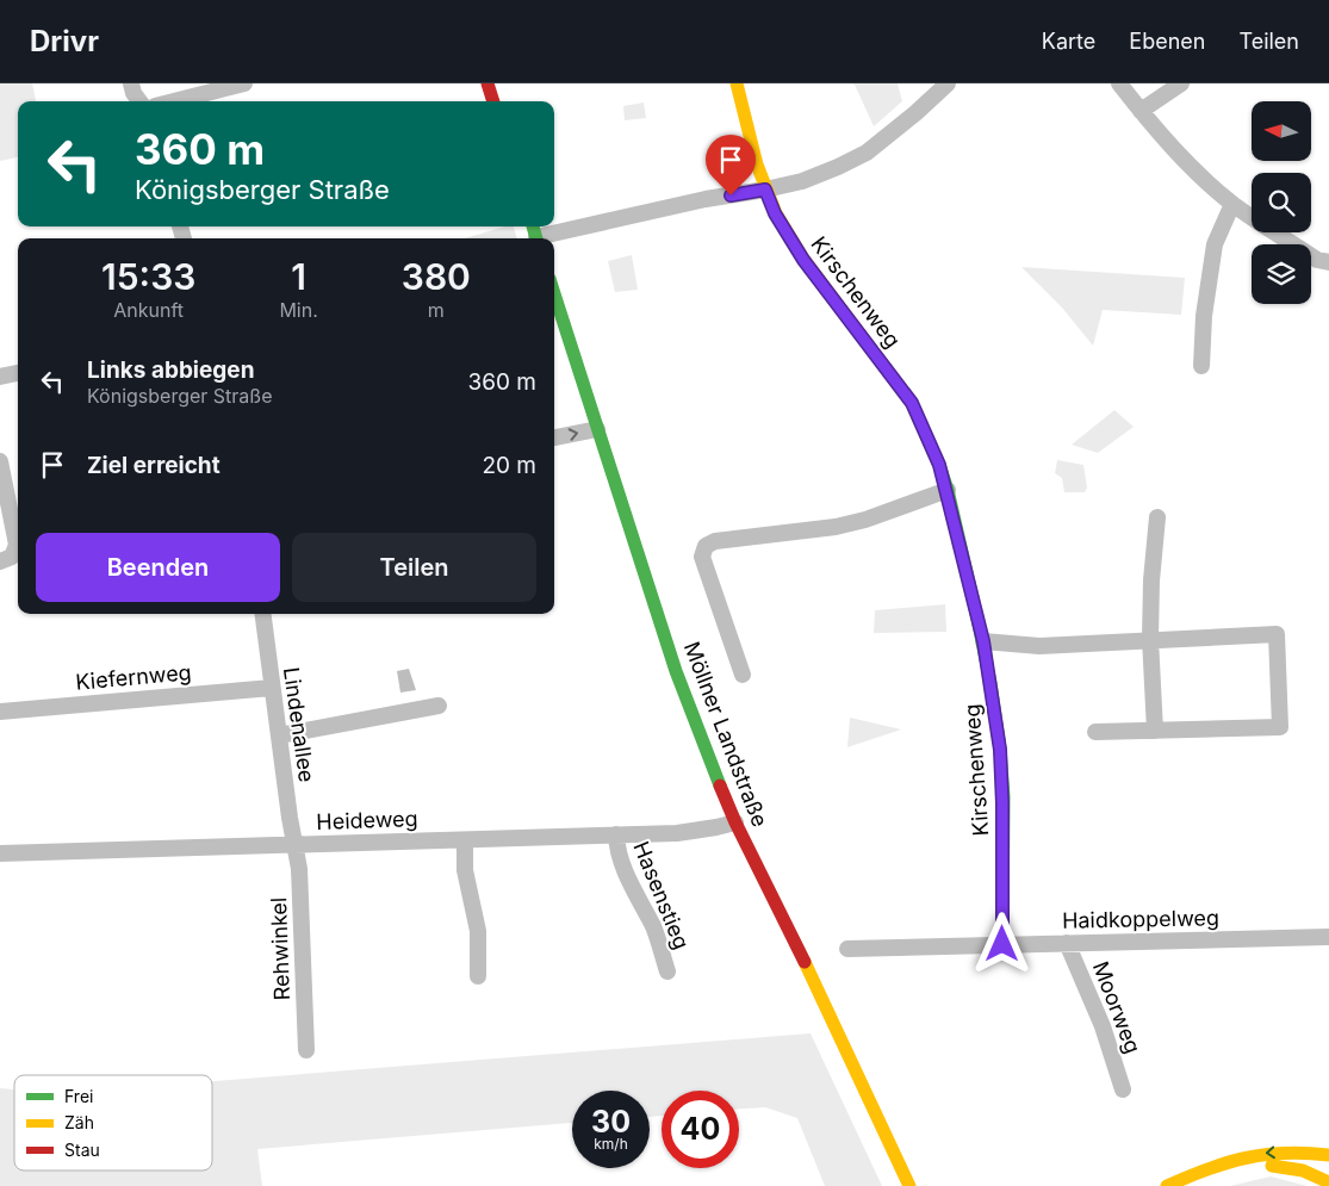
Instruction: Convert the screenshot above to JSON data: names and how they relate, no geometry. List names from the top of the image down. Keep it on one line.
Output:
{"streets":{"main road":["Kirschenweg","Möllner Landstraße"],"street":["Kiefernweg","Lindenallee","Heideweg","Hasenstieg","Haidkoppelweg","Rehwinkel","Moorweg"]},"crossings":[["Kirschenweg","Haidkoppelweg"],["Kiefernweg","Lindenallee"],["Lindenallee","Heideweg"],["Lindenallee","Rehwinkel"],["Möllner Landstraße","Heideweg"],["Heideweg","Hasenstieg"],["Heideweg","Rehwinkel"],["Haidkoppelweg","Moorweg"]],"legend":["Frei","Zäh","Stau"],"north":"left","page":{"header":"Drivr","nav":["Karte","Ebenen","Teilen"],"turn":["360 m","Königsberger Straße"],"eta":["15:33","Ankunft","1","Min.","380","m"],"list":[{"name":"Links abbiegen","note":"Königsberger Straße","value":"360 m"},{"name":"Ziel erreicht","value":"20 m"}],"buttons":["Beenden","Teilen"],"speed":"30 km/h","limit":"40"}}
